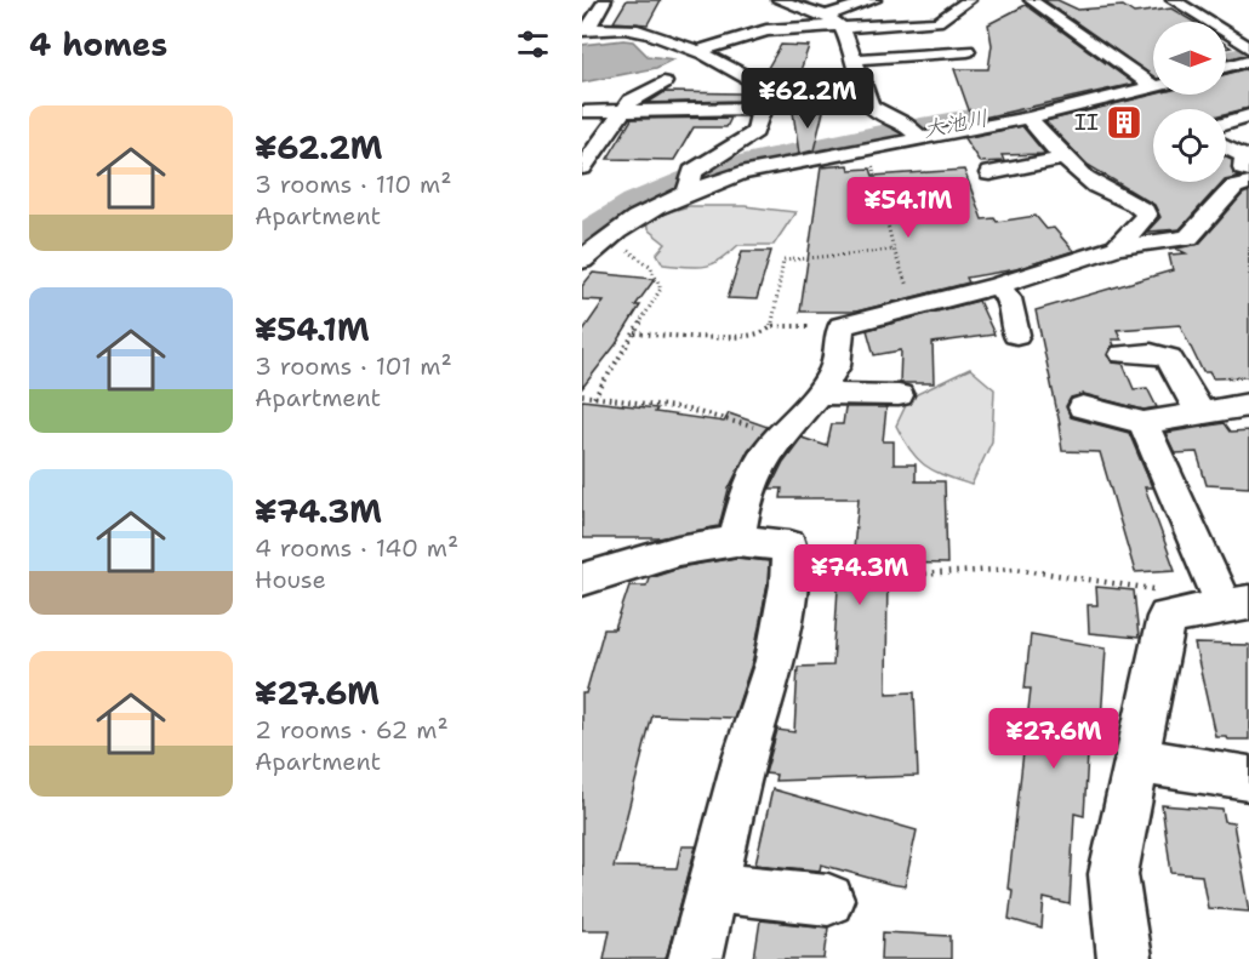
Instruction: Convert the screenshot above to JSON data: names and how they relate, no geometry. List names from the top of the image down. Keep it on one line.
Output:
{"water":["大池川"],"places":{"building":["II"]},"north":"right","page":{"heading":"4 homes","price":["¥62.2M","¥54.1M","¥74.3M","¥27.6M"],"list":[{"name":"¥62.2M","note":"3 rooms · 110 m² · Apartment"},{"name":"¥54.1M","note":"3 rooms · 101 m² · Apartment"},{"name":"¥74.3M","note":"4 rooms · 140 m² · House"},{"name":"¥27.6M","note":"2 rooms · 62 m² · Apartment"}]}}
